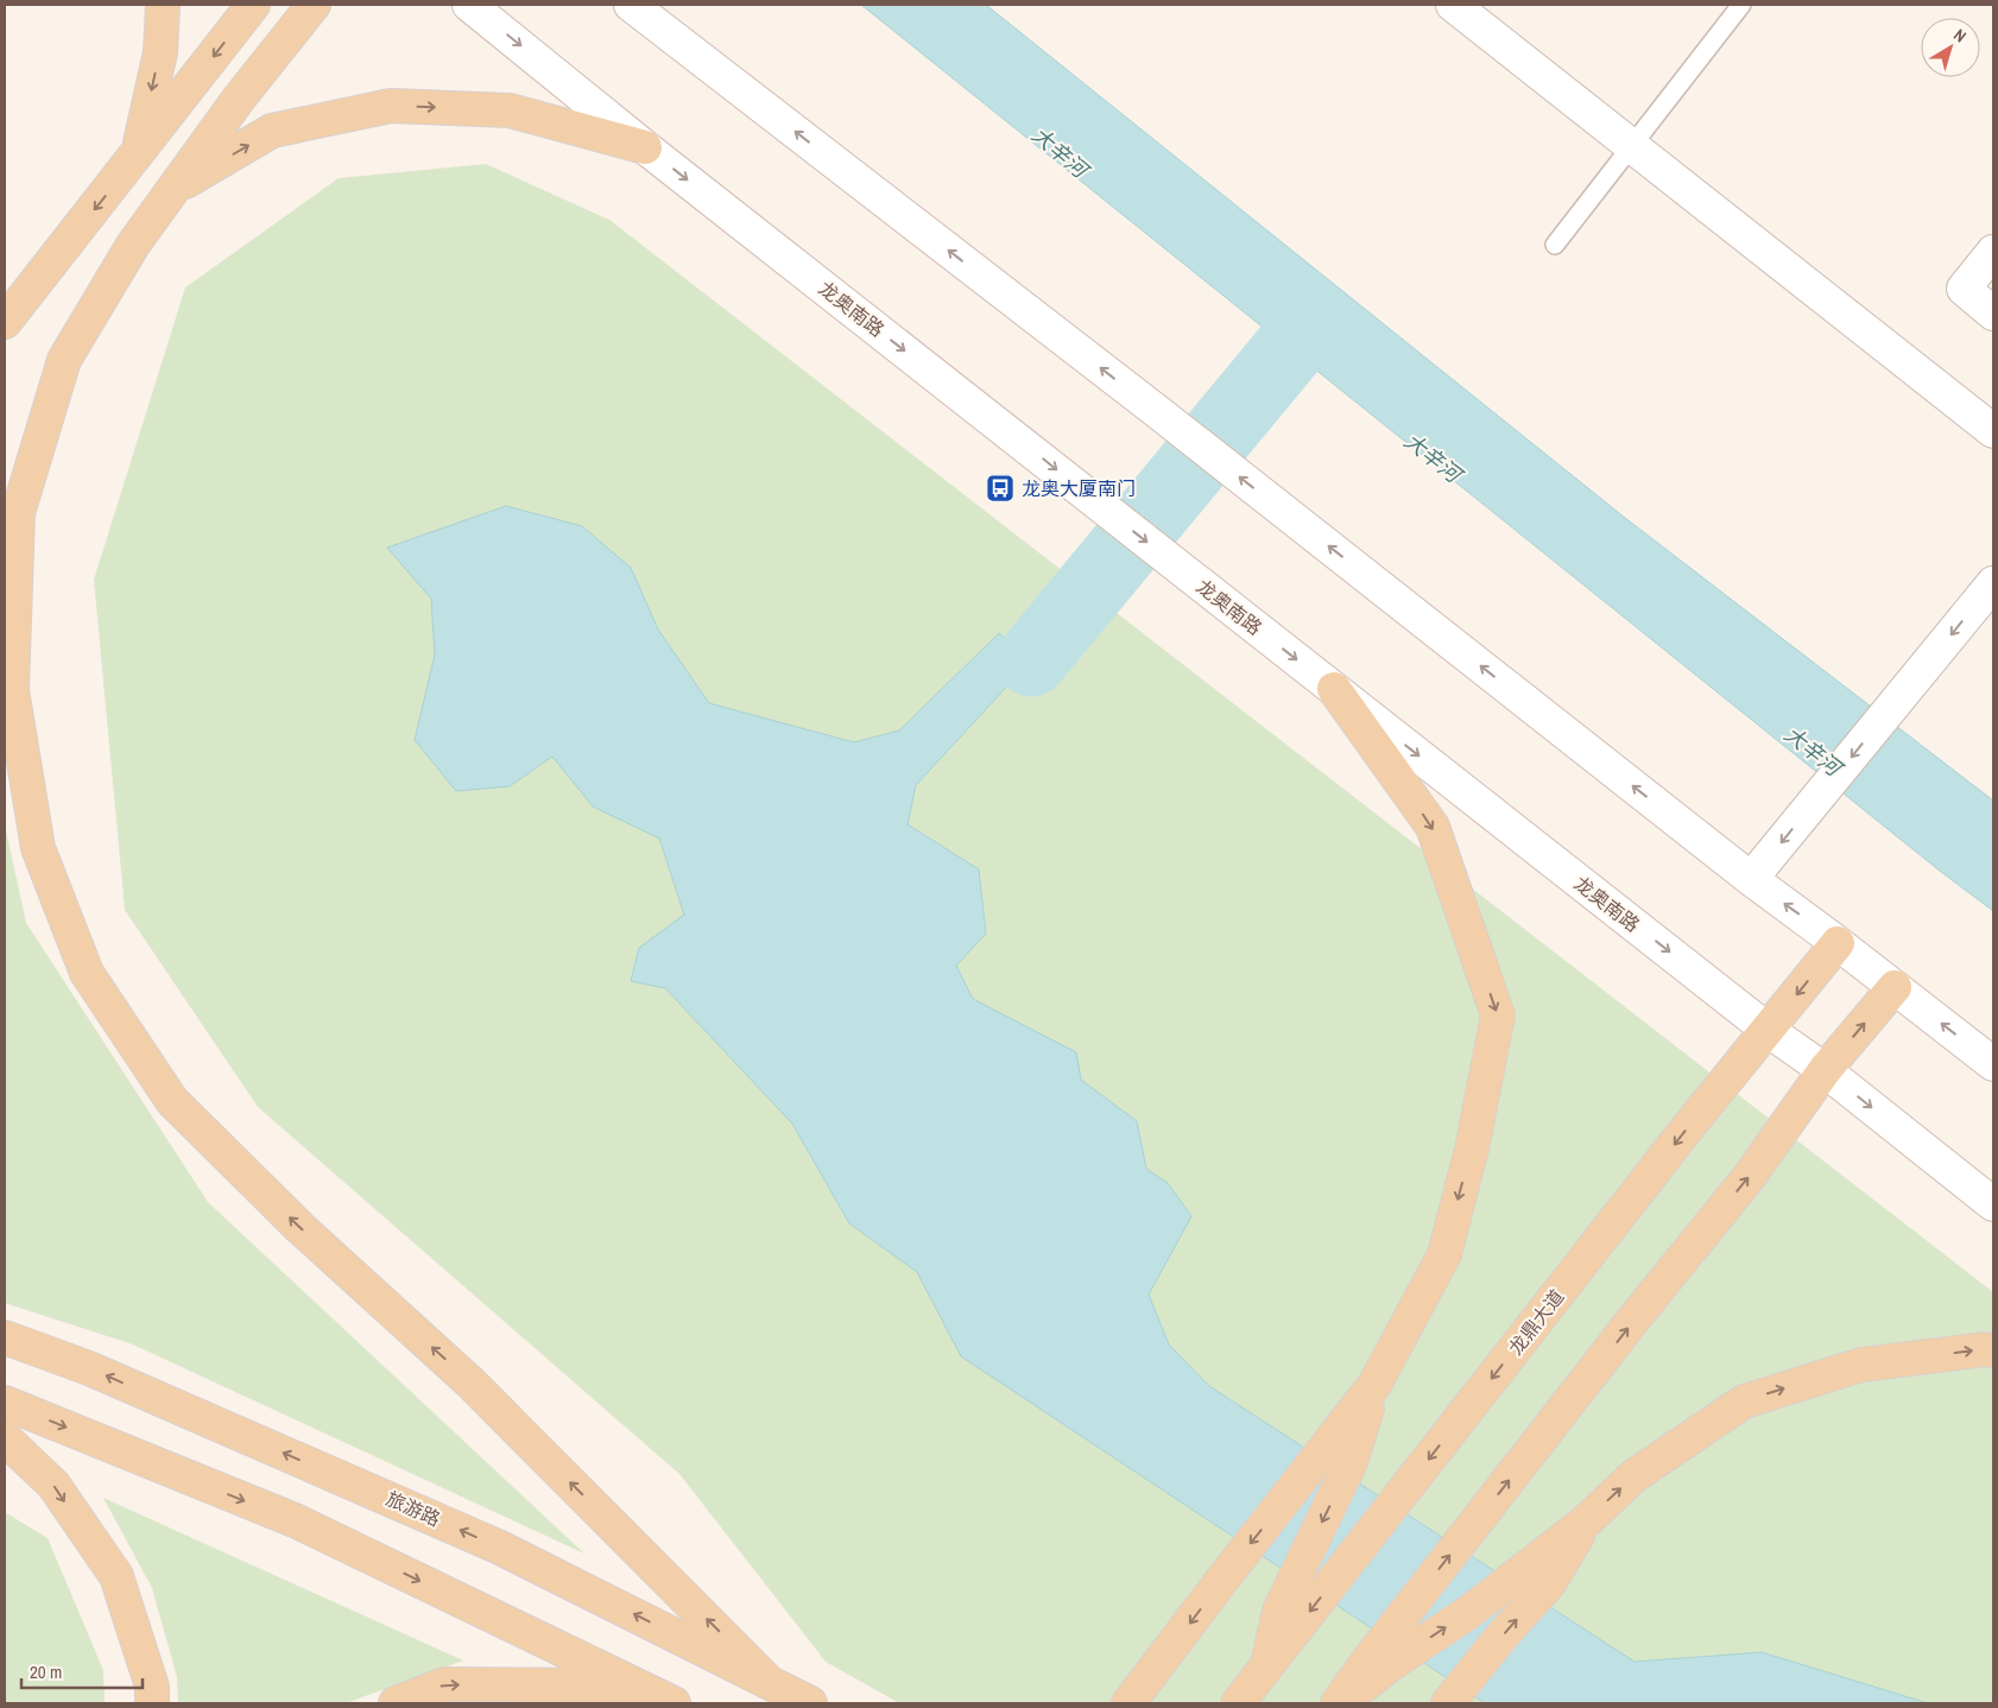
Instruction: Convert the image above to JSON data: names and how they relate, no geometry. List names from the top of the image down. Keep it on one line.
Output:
{"streets":{"main road":["龙奥南路","龙鼎大道","旅游路"]},"crossings":[["龙奥南路","龙鼎大道"]],"water":["大辛河"],"places":{"bus stop":["龙奥大厦南门"]},"scale_bar":"20 m","north":"top right"}
